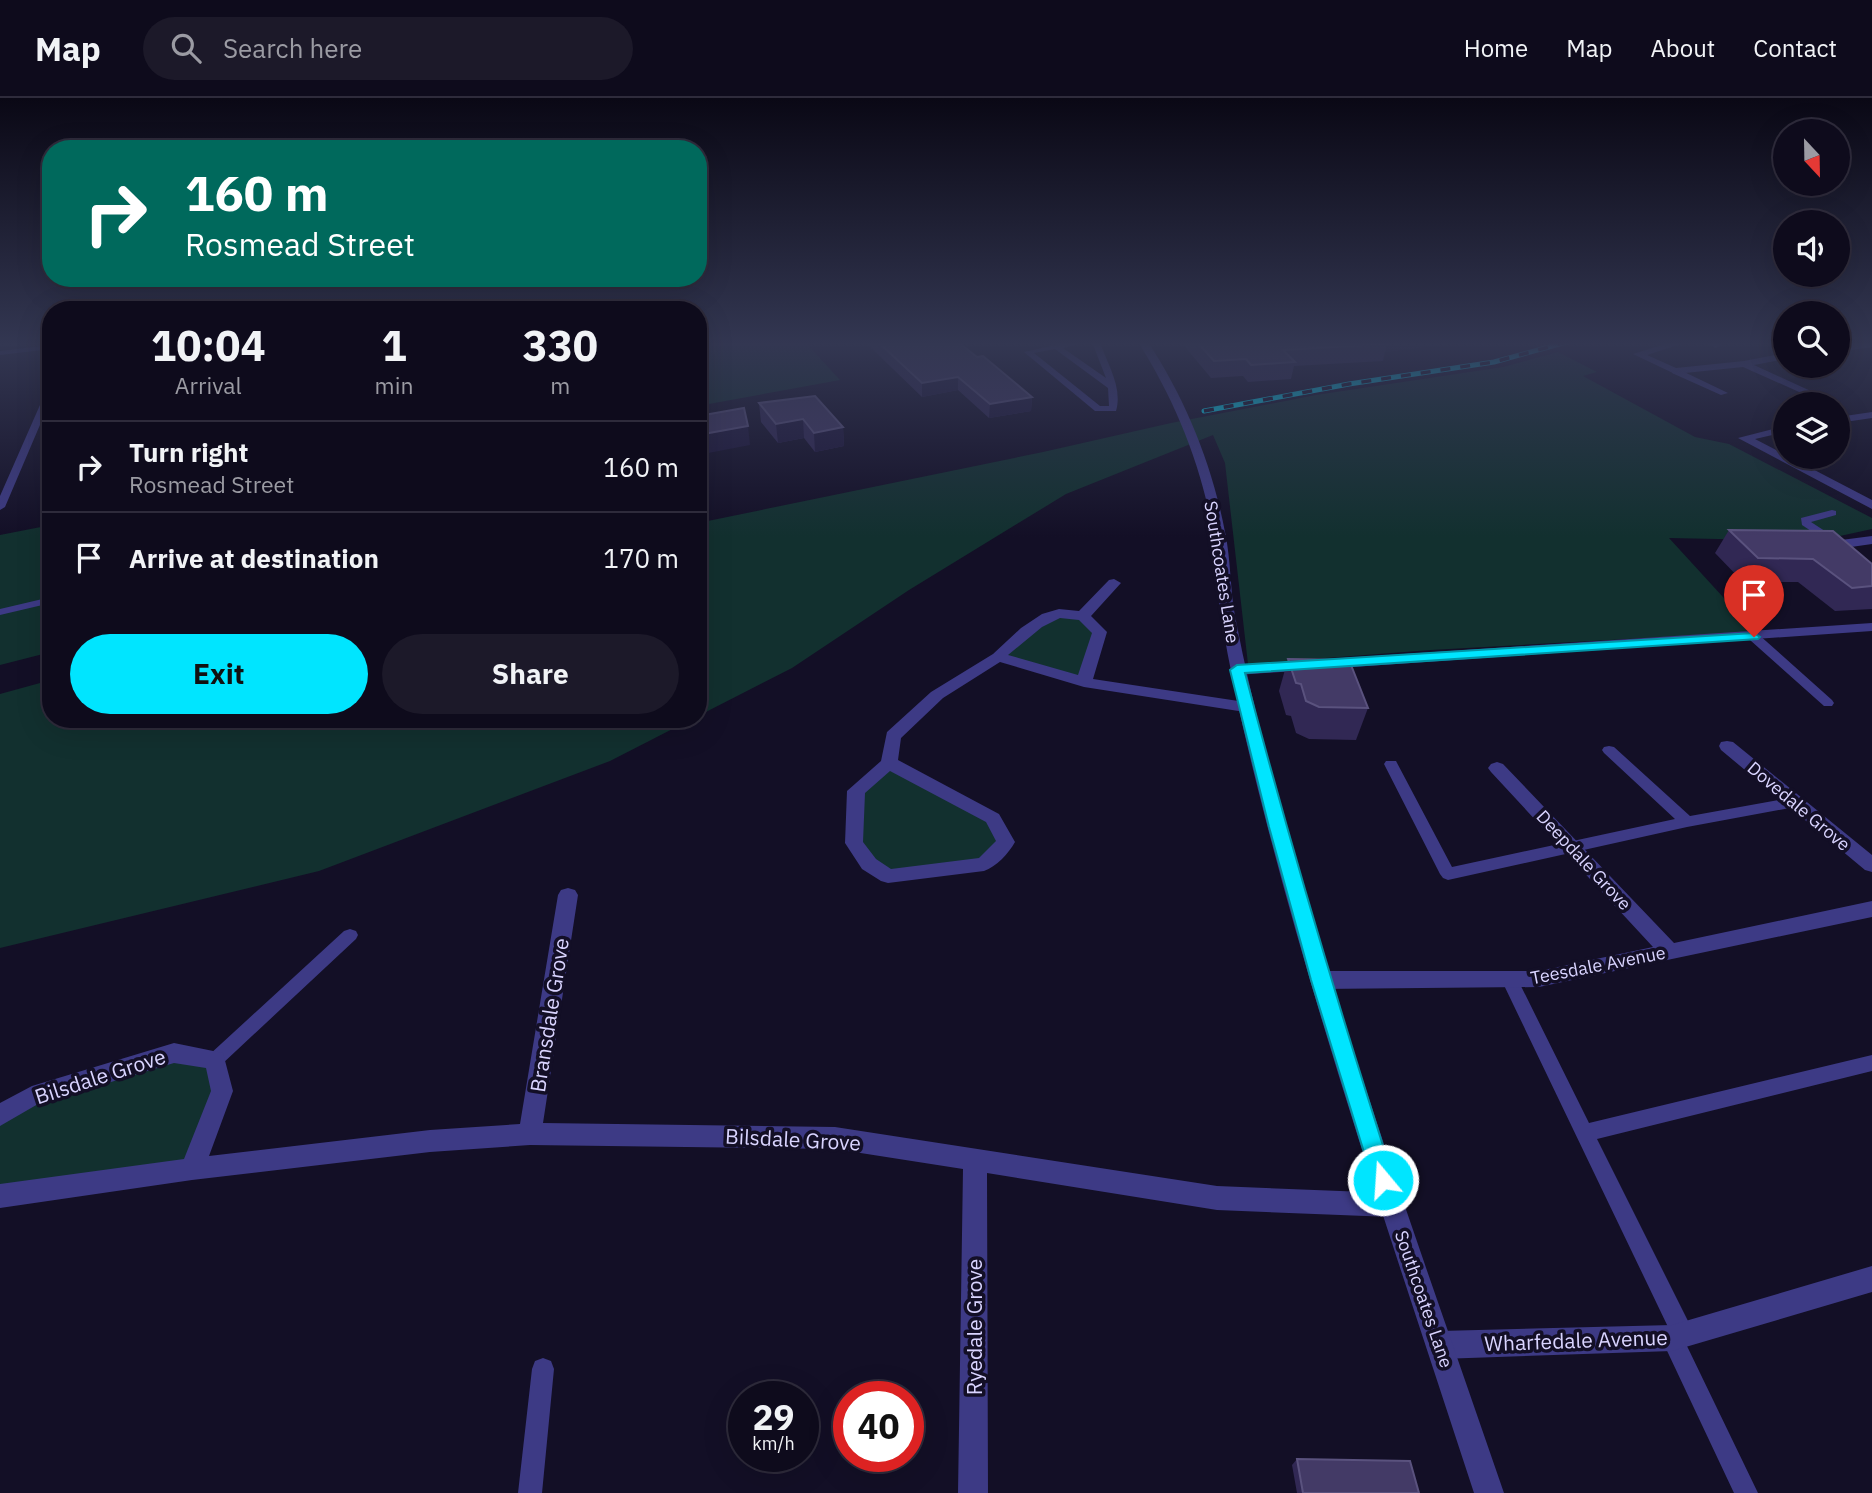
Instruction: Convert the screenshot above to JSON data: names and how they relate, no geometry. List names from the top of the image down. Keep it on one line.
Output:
{"streets":{"street":["Southcoates Lane","Dovedale Grove","Deepdale Grove","Teesdale Avenue","Bransdale Grove","Bilsdale Grove","Ryedale Grove","Wharfedale Avenue"]},"crossings":[["Southcoates Lane","Teesdale Avenue"],["Southcoates Lane","Bilsdale Grove"],["Southcoates Lane","Wharfedale Avenue"],["Deepdale Grove","Teesdale Avenue"],["Bransdale Grove","Bilsdale Grove"],["Bilsdale Grove","Ryedale Grove"]],"north":"bottom","page":{"header":"Map","search":"Search here","nav":["Home","Map","About","Contact"],"turn":["160 m","Rosmead Street"],"eta":["10:04","Arrival","1","min","330","m"],"list":[{"name":"Turn right","note":"Rosmead Street","value":"160 m"},{"name":"Arrive at destination","value":"170 m"}],"buttons":["Exit","Share"],"speed":"29 km/h","limit":"40"}}
